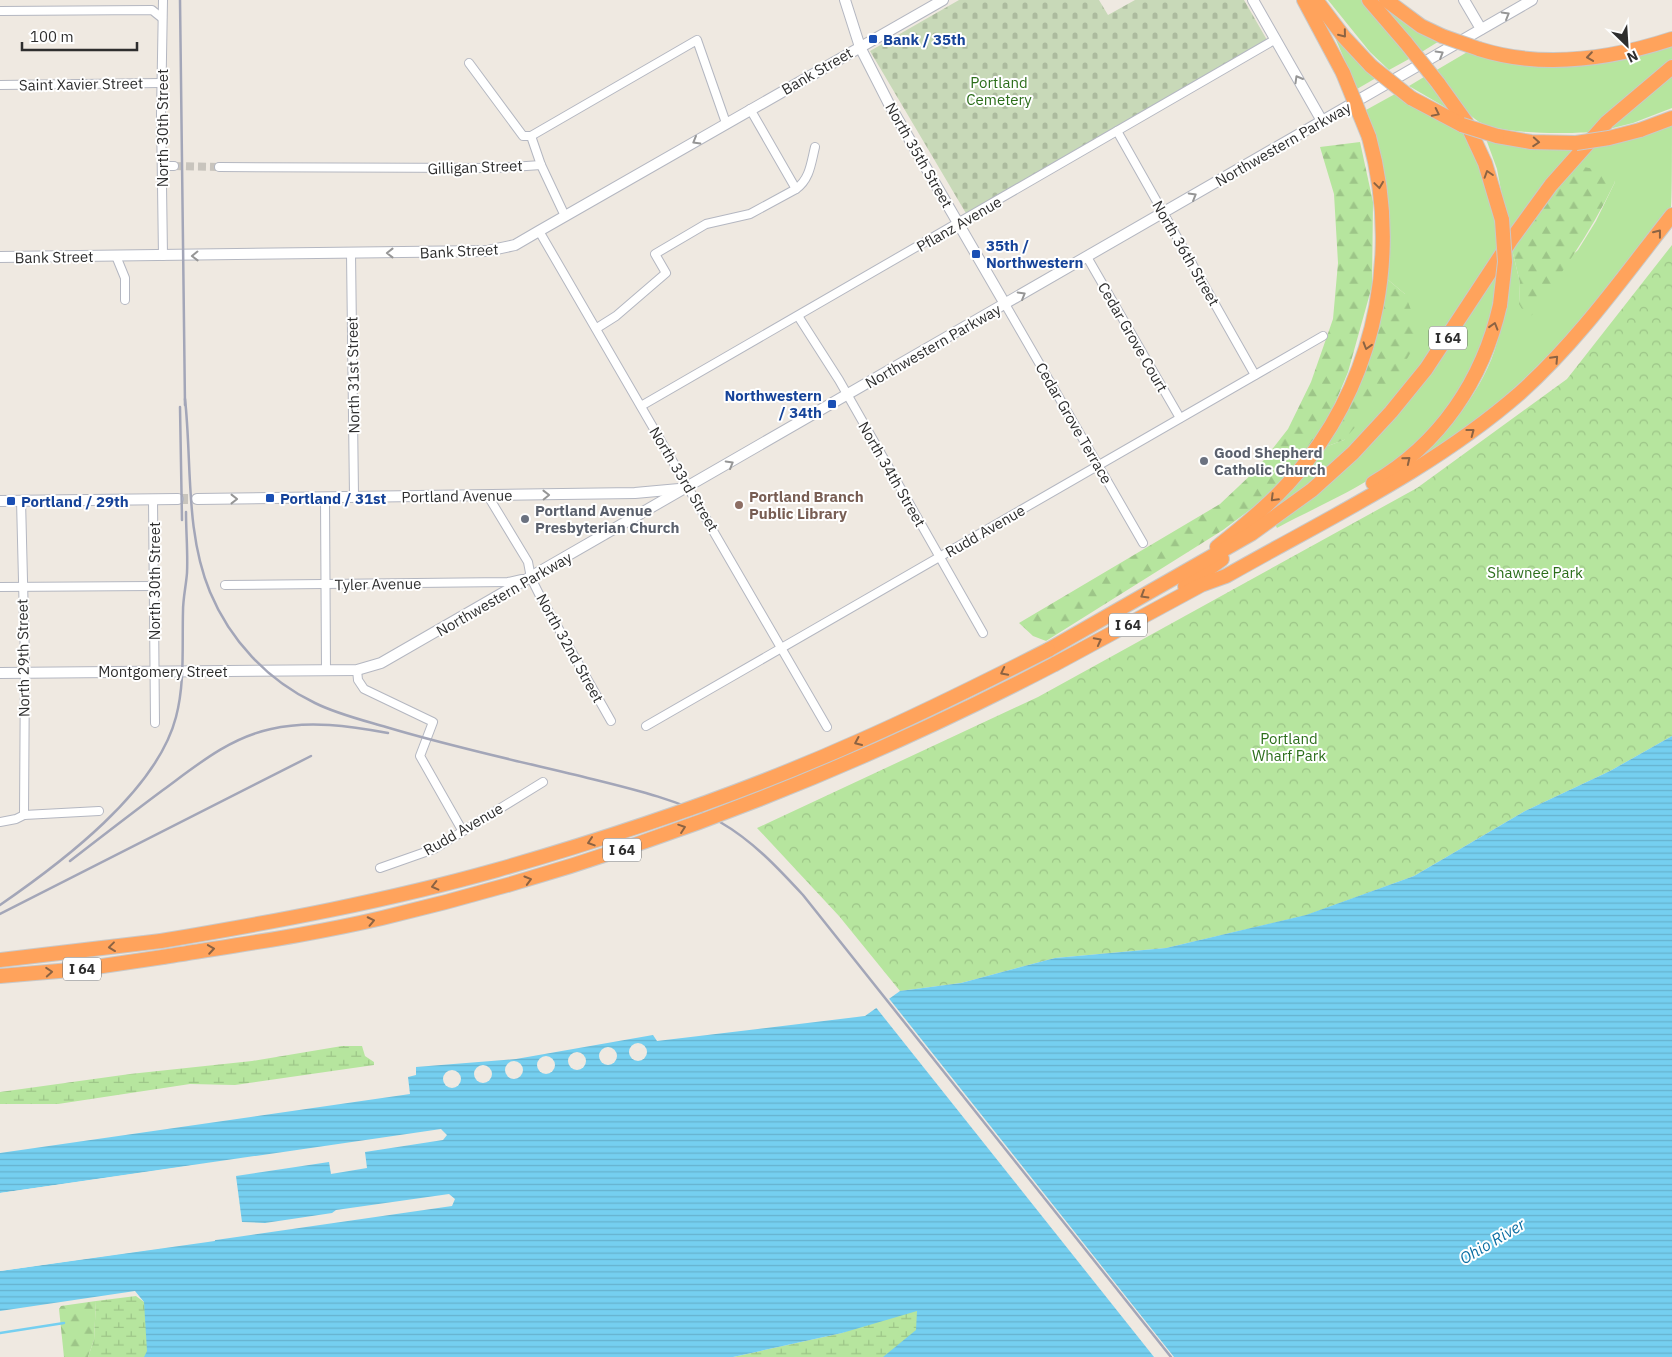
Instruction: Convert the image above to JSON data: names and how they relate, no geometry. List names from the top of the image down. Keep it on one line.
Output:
{"streets":{"highway":["I 64"],"street":["Bank Street","Saint Xavier Street","North 30th Street","Northwestern Parkway","North 35th Street","Gilligan Street","Pflanz Avenue","North 36th Street","Cedar Grove Court","North 31st Street","Cedar Grove Terrace","North 34th Street","North 33rd Street","Portland Avenue","Rudd Avenue","Tyler Avenue","North 32nd Street","North 29th Street","Montgomery Street"]},"crossings":[["Bank Street","North 30th Street"],["Bank Street","North 35th Street"],["Bank Street","Gilligan Street"],["Bank Street","North 31st Street"],["Bank Street","North 33rd Street"],["Saint Xavier Street","North 30th Street"],["North 30th Street","Montgomery Street"],["Northwestern Parkway","North 35th Street"],["Northwestern Parkway","North 36th Street"],["Northwestern Parkway","Cedar Grove Court"],["Northwestern Parkway","Cedar Grove Terrace"],["Northwestern Parkway","North 34th Street"],["Northwestern Parkway","North 33rd Street"],["Northwestern Parkway","Portland Avenue"],["Northwestern Parkway","Tyler Avenue"],["Northwestern Parkway","North 32nd Street"],["Northwestern Parkway","Montgomery Street"],["North 35th Street","Pflanz Avenue"],["North 35th Street","Cedar Grove Terrace"],["Pflanz Avenue","North 36th Street"],["Pflanz Avenue","North 34th Street"],["Pflanz Avenue","North 33rd Street"],["North 36th Street","Rudd Avenue"],["Cedar Grove Court","Rudd Avenue"],["North 31st Street","Portland Avenue"],["Cedar Grove Terrace","Rudd Avenue"],["North 34th Street","Rudd Avenue"],["North 33rd Street","Portland Avenue"],["North 33rd Street","Rudd Avenue"],["Portland Avenue","North 32nd Street"],["Tyler Avenue","North 32nd Street"],["North 29th Street","Montgomery Street"]],"one_way":["Bank Street","Northwestern Parkway","Portland Avenue"],"water":["Ohio River"],"parks":["Portland Cemetery","Shawnee Park","Portland Wharf Park"],"places":{"transit":["Bank / 35th","35th / Northwestern","Northwestern / 34th","Portland / 31st","Portland / 29th"],"other":["Good Shepherd Catholic Church","Portland Branch Public Library","Portland Avenue Presbyterian Church"]},"scale_bar":"100 m","north":"bottom right"}
